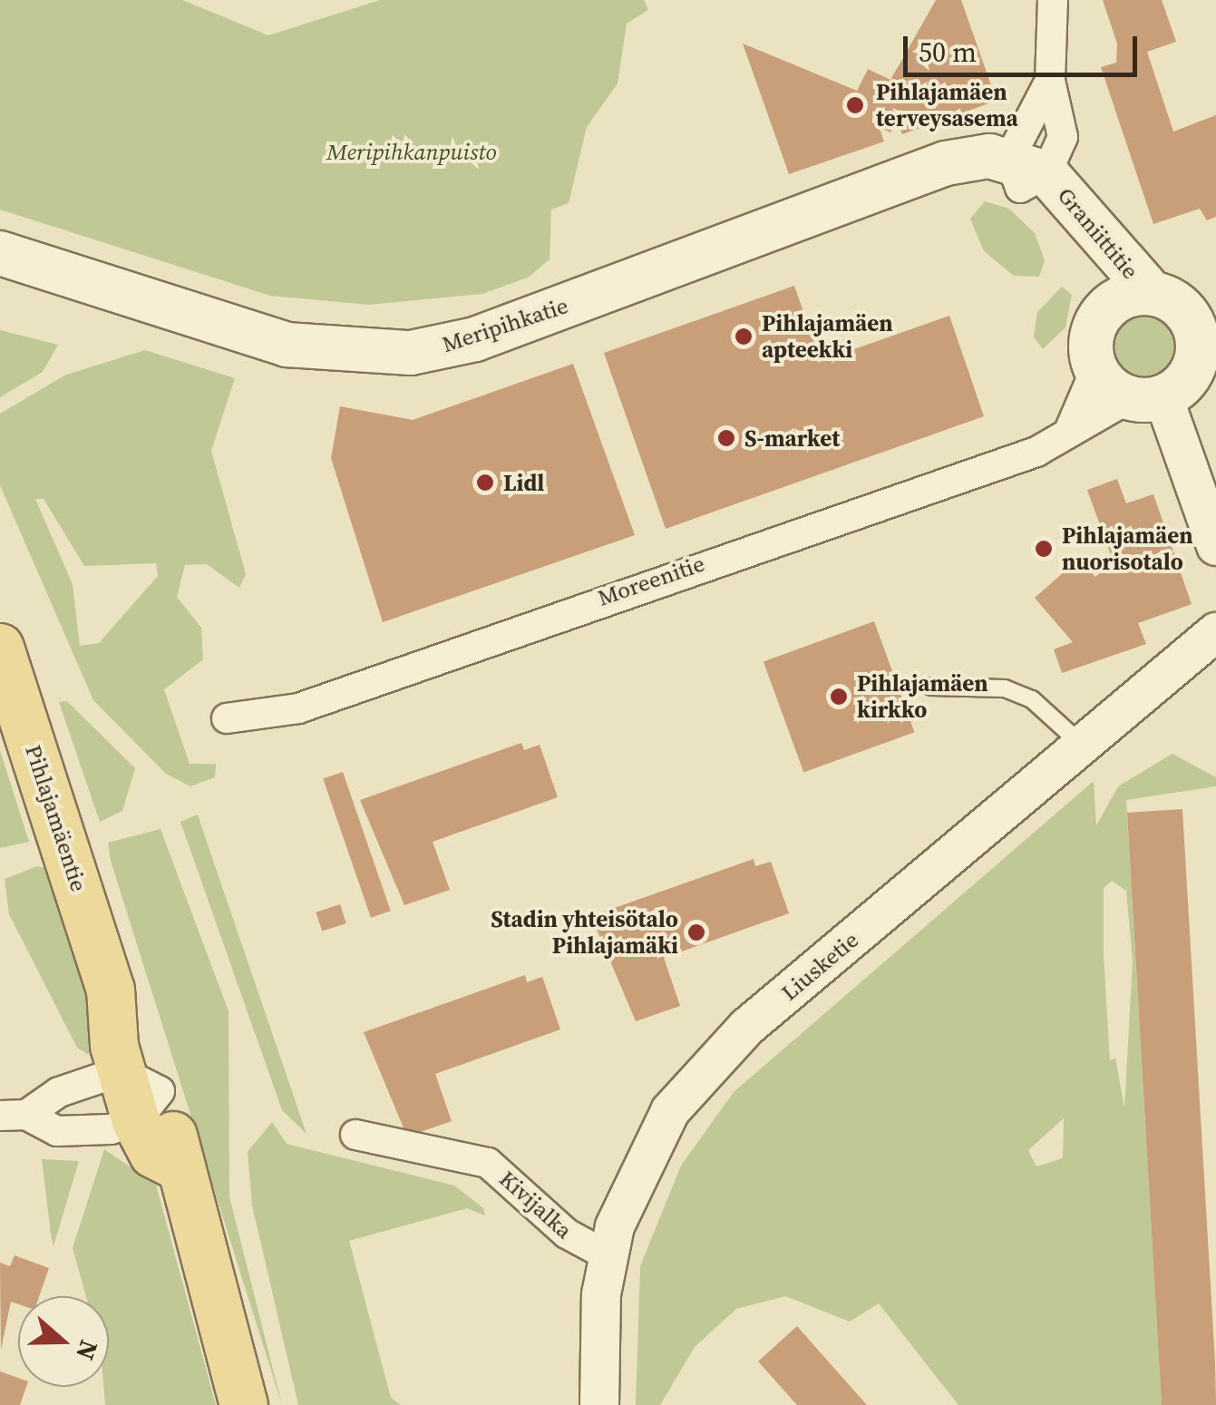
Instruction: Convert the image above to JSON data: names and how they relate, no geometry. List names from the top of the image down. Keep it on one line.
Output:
{"streets":{"main road":["Graniittitie","Meripihkatie","Pihlajamäentie"],"street":["Moreenitie","Liusketie","Kivijalka"]},"crossings":[["Graniittitie","Meripihkatie"],["Graniittitie","Moreenitie"],["Liusketie","Kivijalka"]],"parks":["Meripihkanpuisto"],"places":["Pihlajamäen terveysasema","Pihlajamäen apteekki","S-market","Lidl","Pihlajamäen nuorisotalo","Pihlajamäen kirkko","Stadin yhteisötalo Pihlajamäki"],"scale_bar":"50 m","north":"right"}
